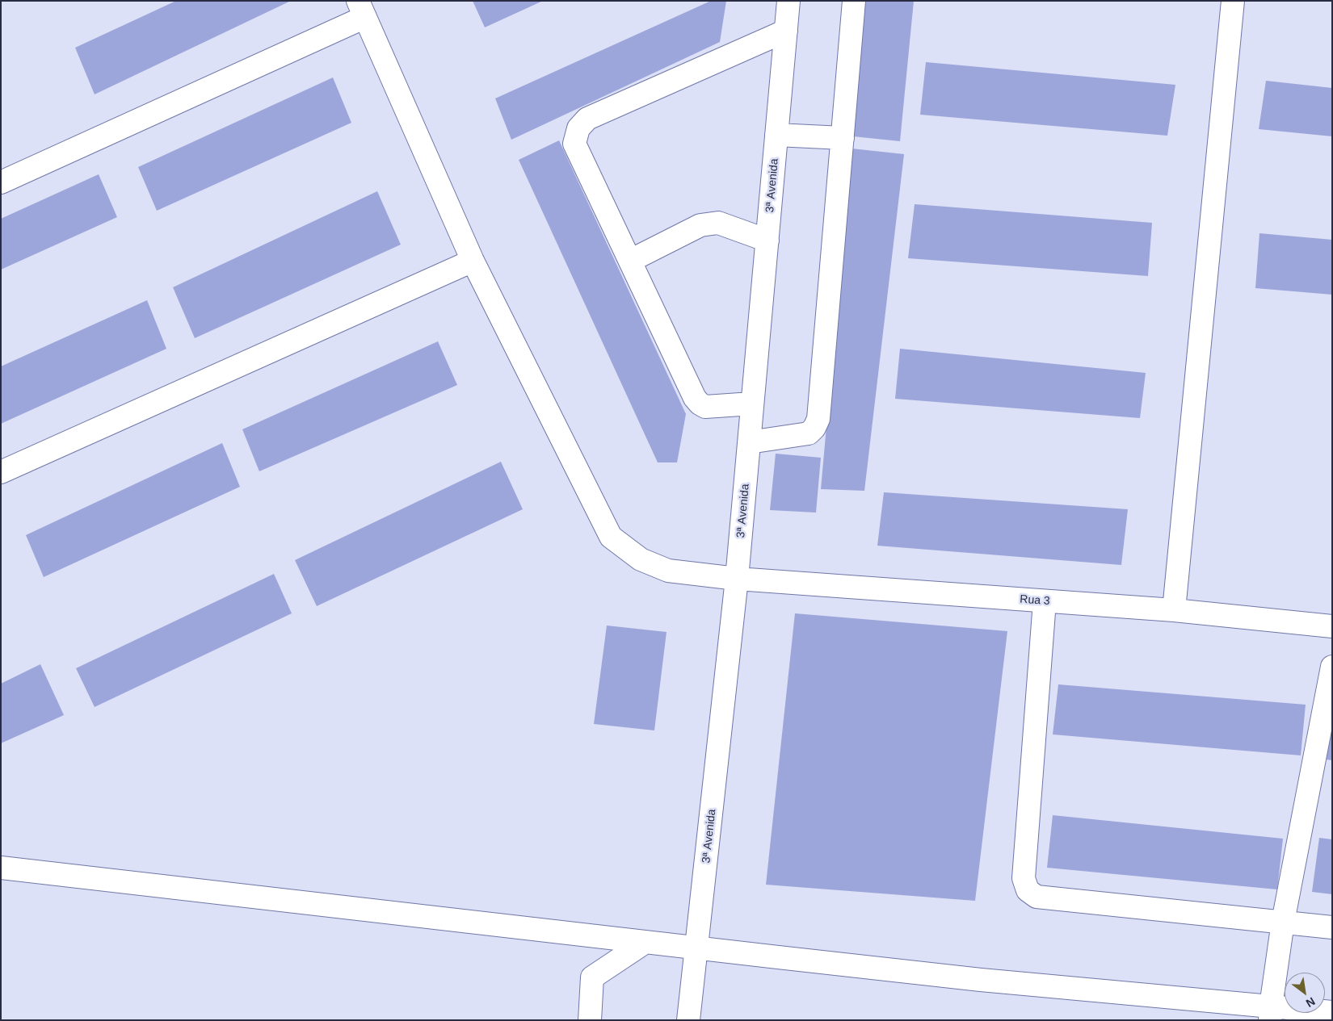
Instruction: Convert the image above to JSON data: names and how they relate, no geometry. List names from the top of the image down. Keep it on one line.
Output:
{"streets":{"street":["3ª Avenida","Rua 3"]},"crossings":[["3ª Avenida","Rua 3"]],"north":"bottom right"}
